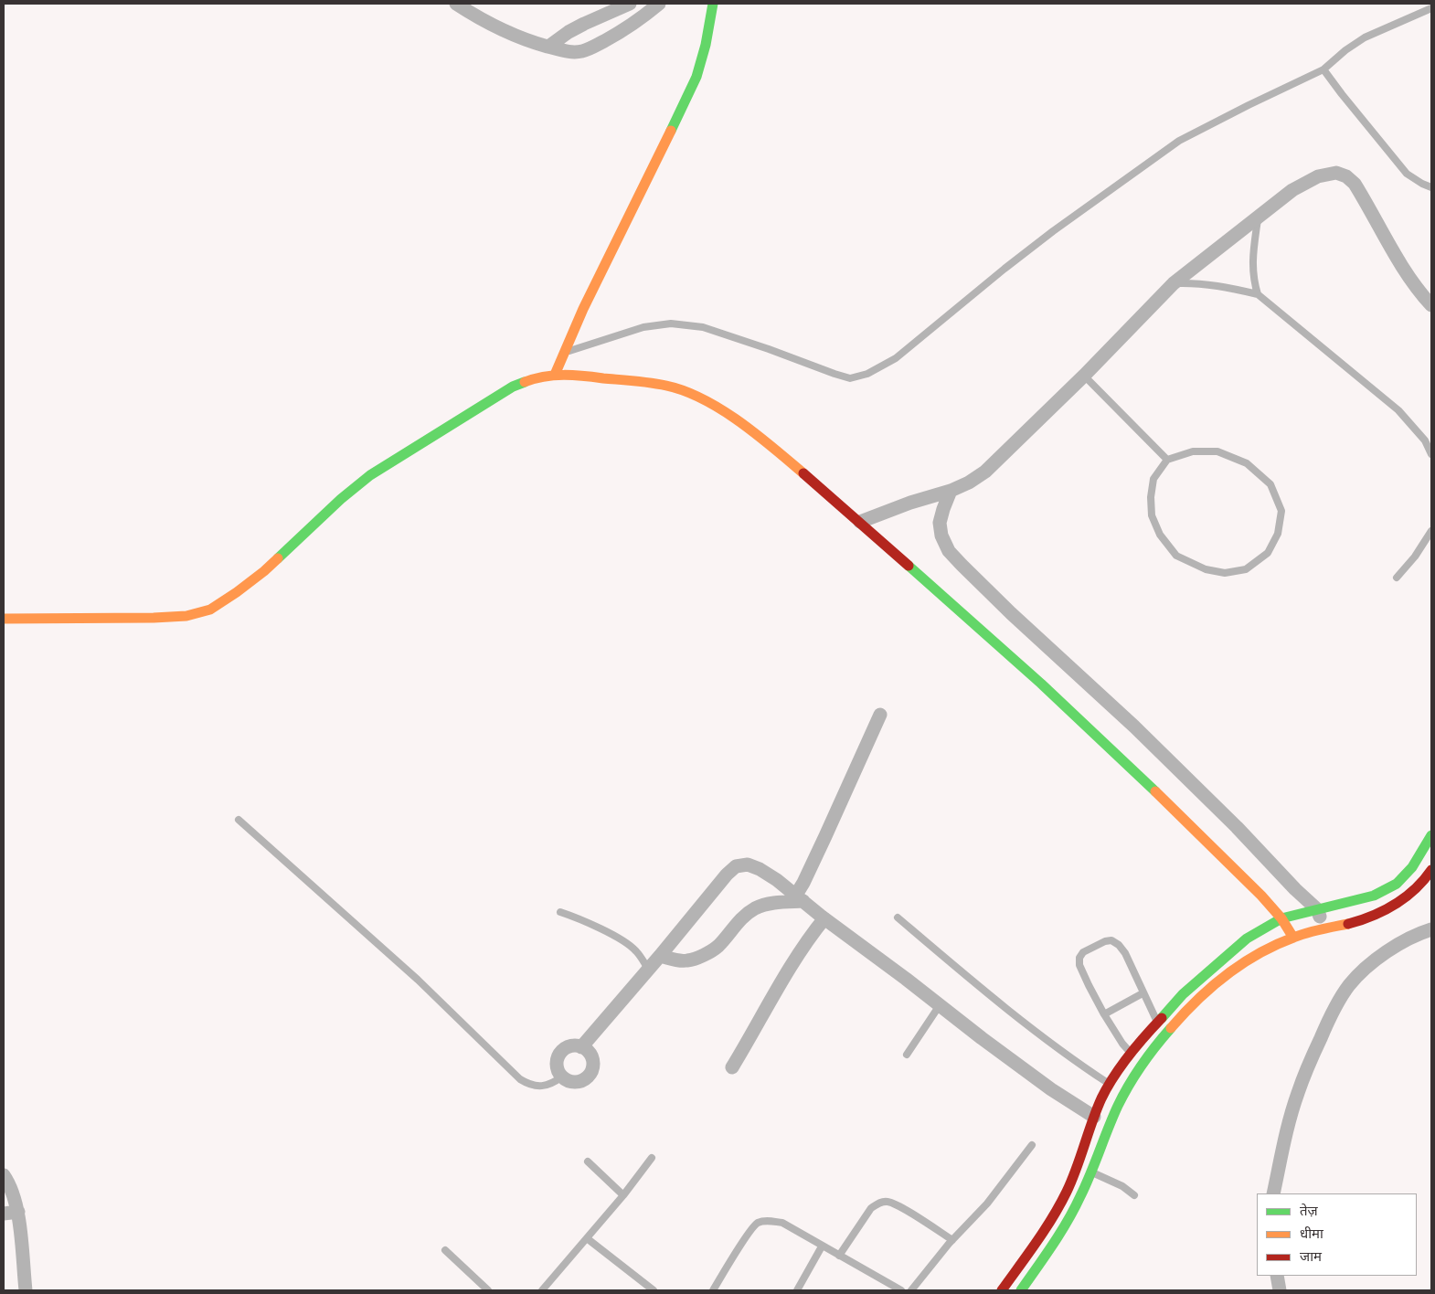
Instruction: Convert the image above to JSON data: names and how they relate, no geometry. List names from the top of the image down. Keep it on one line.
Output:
{"legend":["तेज़","धीमा","जाम"]}
